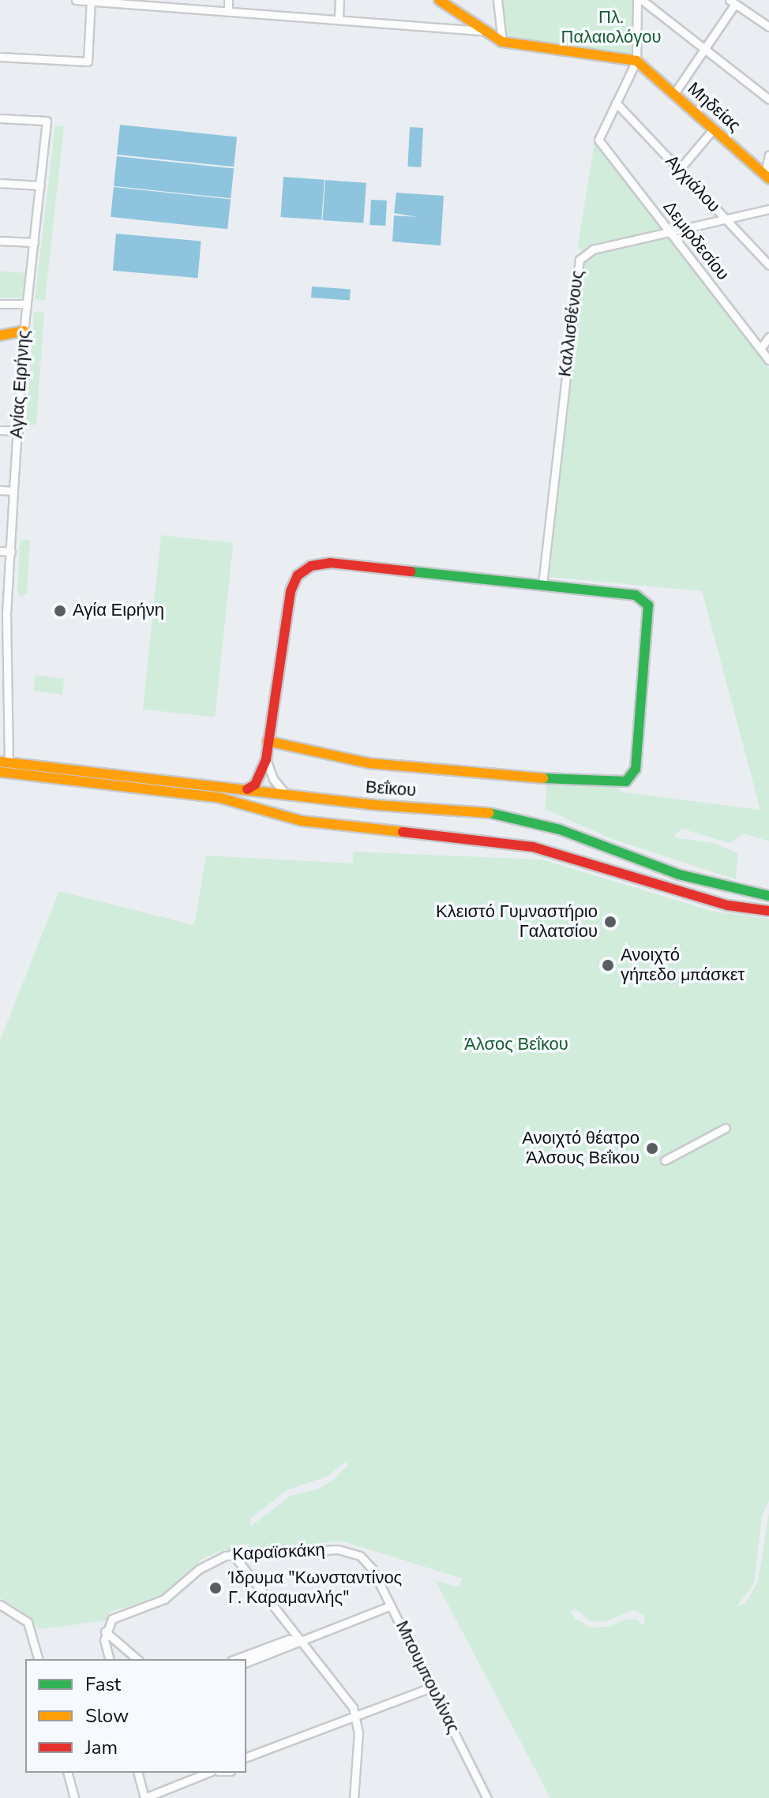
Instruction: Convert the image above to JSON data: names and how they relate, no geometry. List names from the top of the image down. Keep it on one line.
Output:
{"streets":{"main road":["Μηδείας","Βεΐκου"],"street":["Αγχιάλου","Δεμιρδεσίου","Καλλισθένους","Αγίας Ειρήνης","Καραϊσκάκη","Μπουμπουλίνας"]},"crossings":[["Αγχιάλου","Δεμιρδεσίου"],["Αγχιάλου","Καλλισθένους"],["Δεμιρδεσίου","Καλλισθένους"],["Αγίας Ειρήνης","Βεΐκου"],["Καραϊσκάκη","Μπουμπουλίνας"]],"parks":["Πλ. Παλαιολόγου","Άλσος Βεΐκου"],"places":["Αγία Ειρήνη","Κλειστό Γυμναστήριο Γαλατσίου","Ανοιχτό γήπεδο μπάσκετ","Ανοιχτό θέατρο Άλσους Βεΐκου","Ίδρυμα \"Κωνσταντίνος Γ. Καραμανλής\""],"legend":["Fast","Slow","Jam"]}
